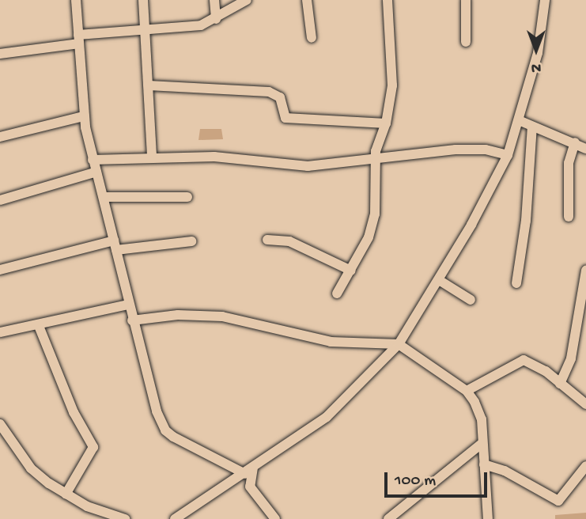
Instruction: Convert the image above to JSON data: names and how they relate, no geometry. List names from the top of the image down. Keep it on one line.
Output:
{"scale_bar":"100 m","north":"bottom"}
